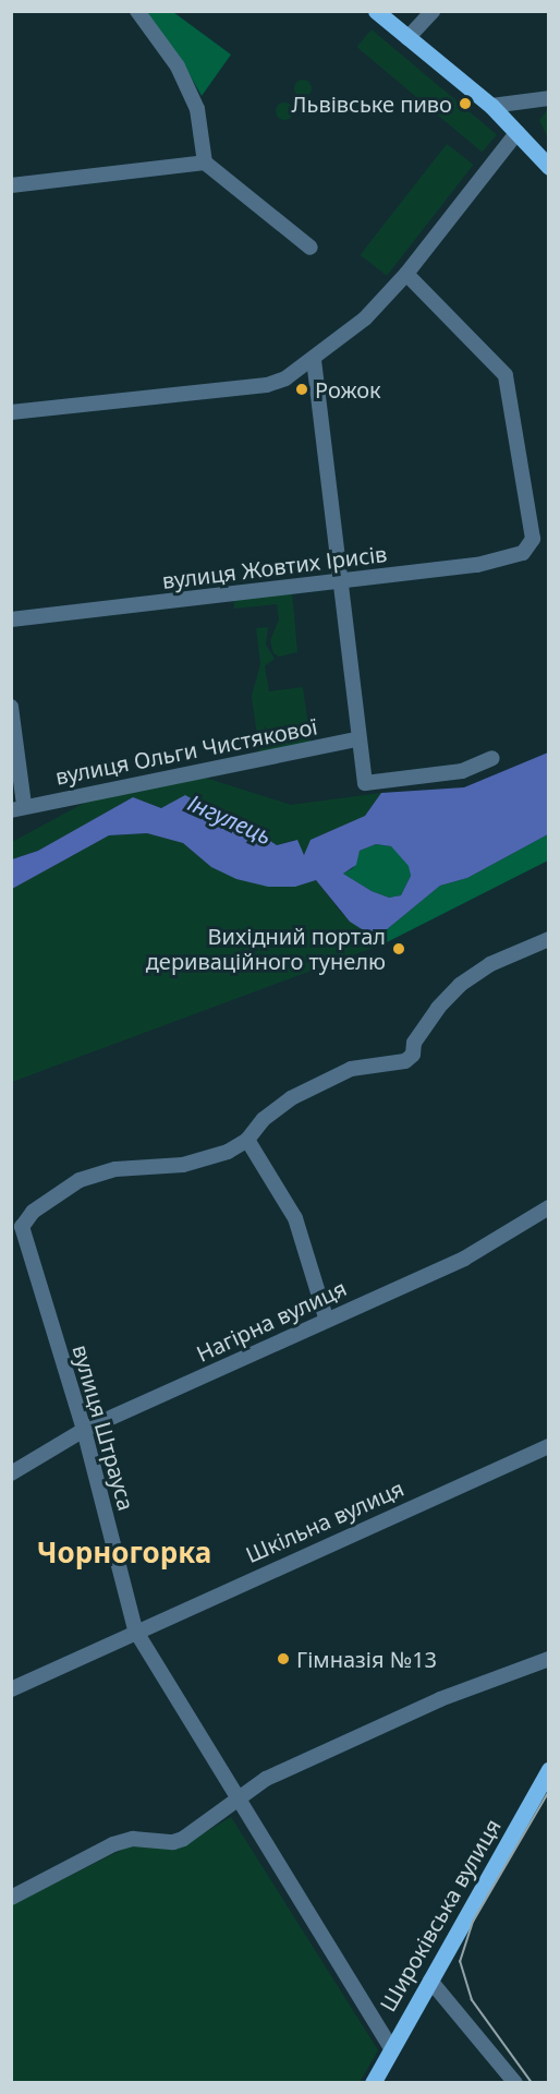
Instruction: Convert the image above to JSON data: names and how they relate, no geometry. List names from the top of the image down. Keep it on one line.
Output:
{"streets":{"main road":["Широківська вулиця"],"street":["вулиця Жовтих Ірисів","вулиця Ольги Чистякової","Нагірна вулиця","вулиця Штрауса","Шкільна вулиця"]},"crossings":[["Нагірна вулиця","вулиця Штрауса"],["вулиця Штрауса","Шкільна вулиця"],["вулиця Штрауса","Широківська вулиця"]],"districts":["Чорногорка"],"water":["Інгулець"],"places":["Львівське пиво","Рожок","Вихідний портал дериваційного тунелю","Гімназія №13"]}
